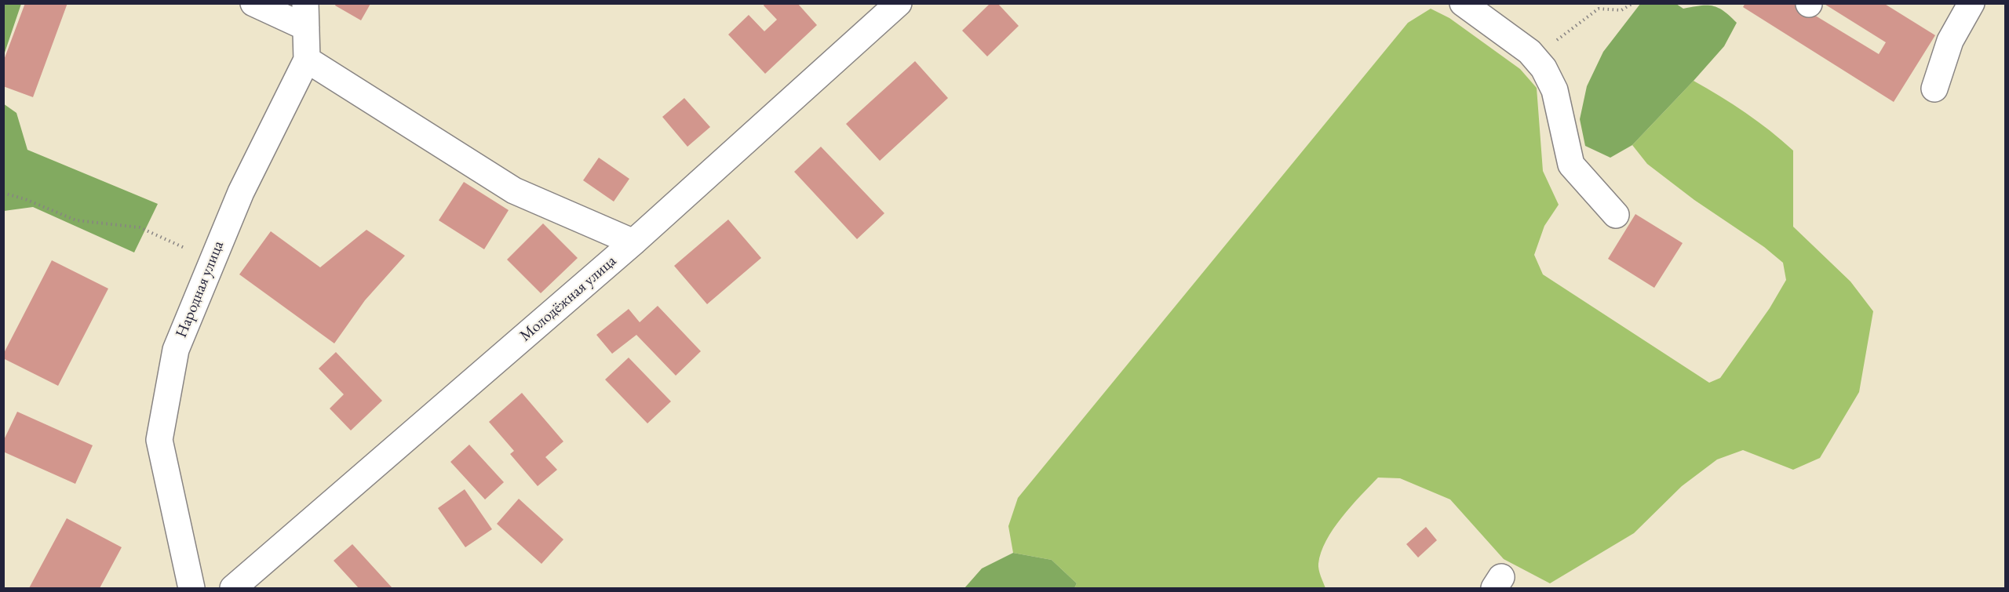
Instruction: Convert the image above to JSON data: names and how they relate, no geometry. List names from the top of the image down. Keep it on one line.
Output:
{"streets":{"street":["Народная улица","Молодёжная улица"]}}
